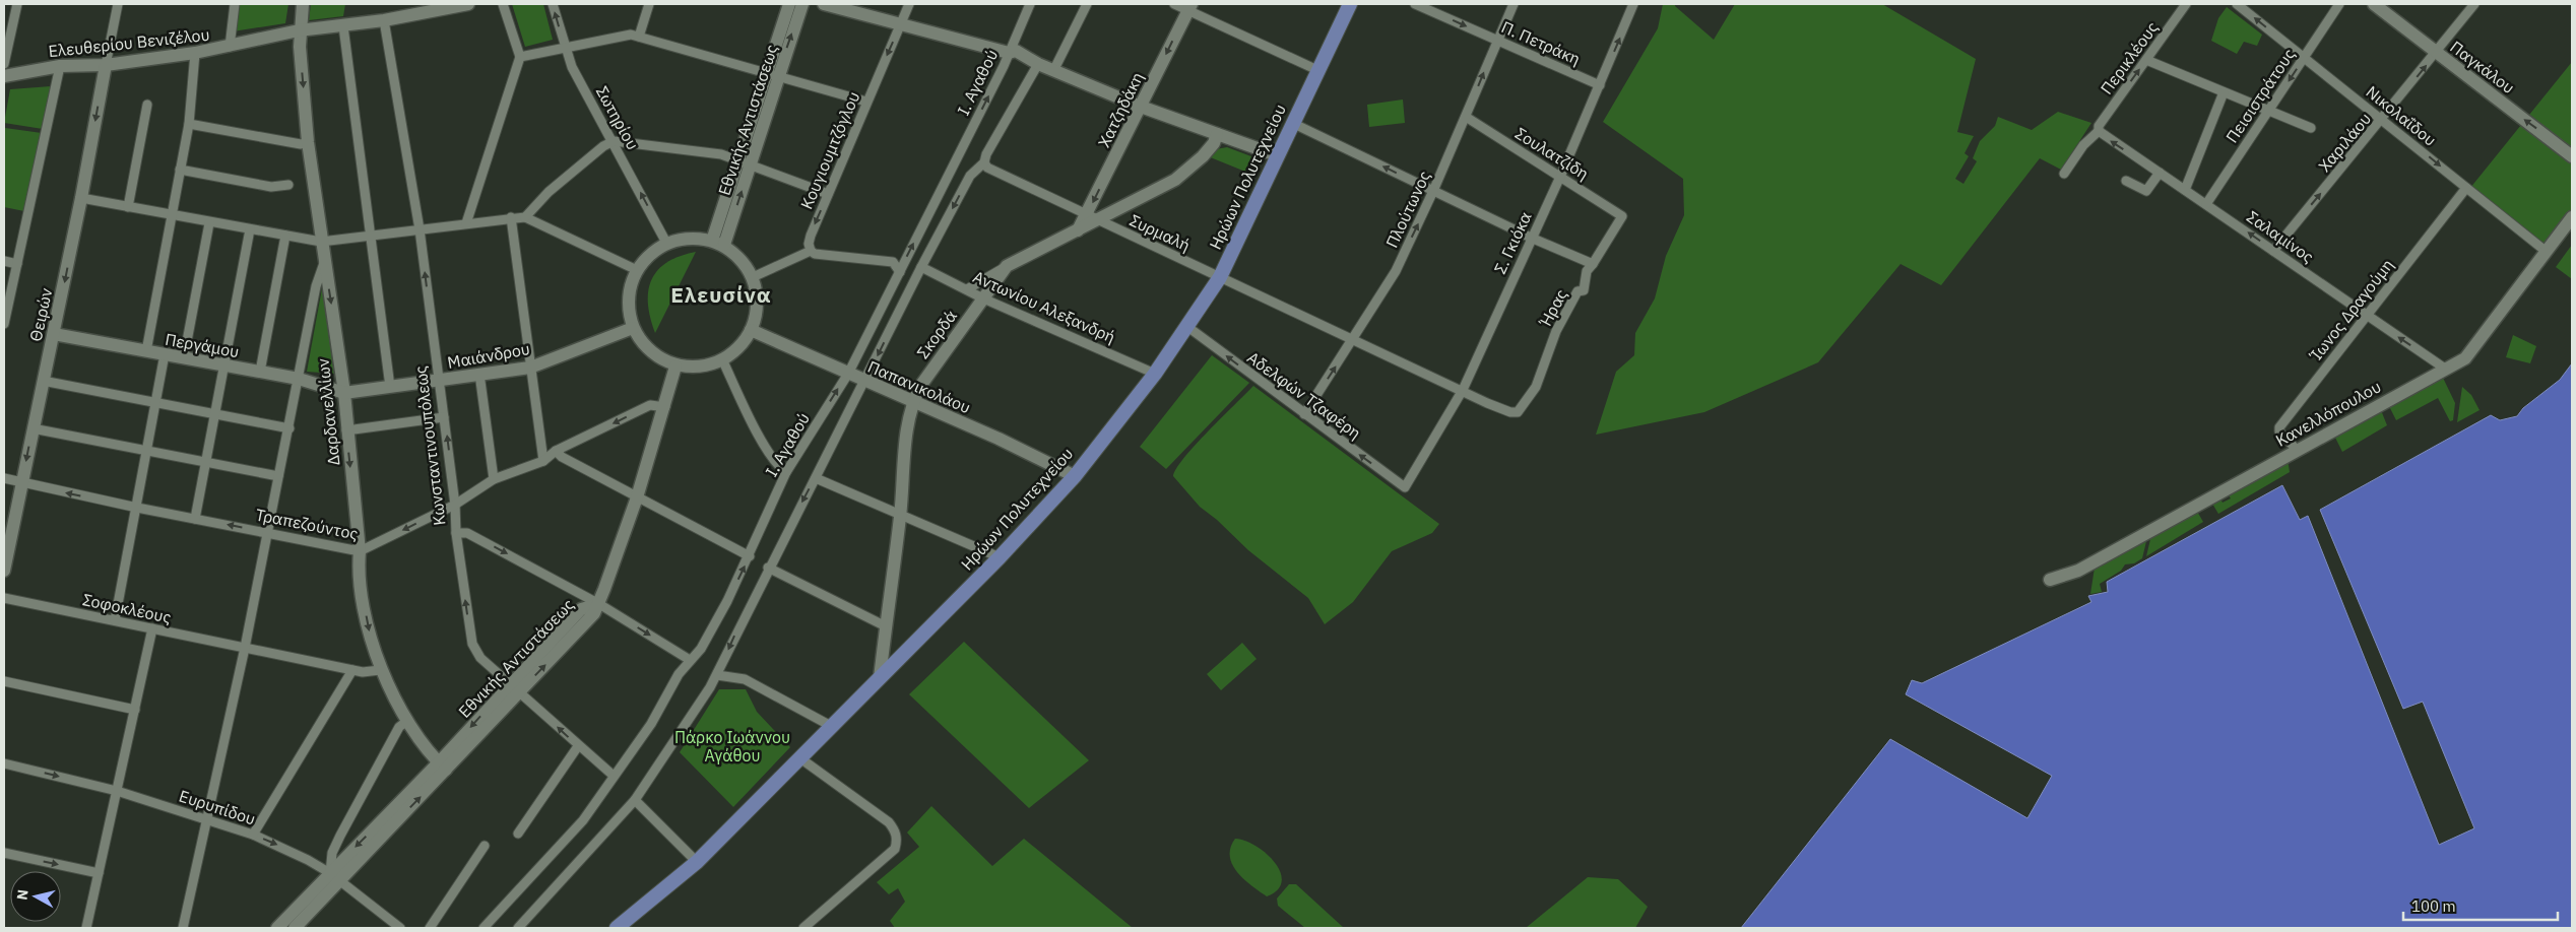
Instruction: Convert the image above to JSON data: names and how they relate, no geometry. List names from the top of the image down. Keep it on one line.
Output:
{"streets":{"main road":["Ηρώων Πολυτεχνείου"],"street":["Ελευθερίου Βενιζέλου","Π. Πετράκη","Περικλέους","Παγκάλου","Ι. Αγαθού","Πεισιστράτους","Χατζηδάκη","Νικολαΐδου","Σωτηρίου","Εθνικής Αντιστάσεως","Χαριλάου","Κουγιουμτζόγλου","Σουλατζίδη","Πλούτωνος","Συρμαλή","Σαλαμίνος","Σ. Γκιόκα","Αντωνίου Αλεξανδρή","Ήρας","Ίωνος Δραγούμη","Θειρών","Σκορδά","Περγάμου","Μαιάνδρου","Παπανικολάου","Αδελφών Τζαφέρη","Δαρδανελλίων","Κανελλόπουλου","Κωνσταντινουπόλεως","Τραπεζούντος","Σοφοκλέους","Ευρυπίδου"]},"crossings":[["Ελευθερίου Βενιζέλου","Θειρών"],["Ελευθερίου Βενιζέλου","Δαρδανελλίων"],["Ελευθερίου Βενιζέλου","Κωνσταντινουπόλεως"],["Π. Πετράκη","Πλούτωνος"],["Π. Πετράκη","Σ. Γκιόκα"],["Περικλέους","Σαλαμίνος"],["Παγκάλου","Χαριλάου"],["Ι. Αγαθού","Παπανικολάου"],["Ι. Αγαθού","Κωνσταντινουπόλεως"],["Πεισιστράτους","Νικολαΐδου"],["Πεισιστράτους","Σαλαμίνος"],["Χατζηδάκη","Συρμαλή"],["Χατζηδάκη","Σκορδά"],["Νικολαΐδου","Χαριλάου"],["Νικολαΐδου","Ίωνος Δραγούμη"],["Νικολαΐδου","Κανελλόπουλου"],["Σωτηρίου","Εθνικής Αντιστάσεως"],["Σωτηρίου","Μαιάνδρου"],["Σωτηρίου","Παπανικολάου"],["Εθνικής Αντιστάσεως","Μαιάνδρου"],["Εθνικής Αντιστάσεως","Παπανικολάου"],["Εθνικής Αντιστάσεως","Δαρδανελλίων"],["Εθνικής Αντιστάσεως","Κωνσταντινουπόλεως"],["Εθνικής Αντιστάσεως","Τραπεζούντος"],["Εθνικής Αντιστάσεως","Ευρυπίδου"],["Χαριλάου","Σαλαμίνος"],["Σουλατζίδη","Πλούτωνος"],["Σουλατζίδη","Σ. Γκιόκα"],["Σουλατζίδη","Ήρας"],["Ηρώων Πολυτεχνείου","Συρμαλή"],["Ηρώων Πολυτεχνείου","Αντωνίου Αλεξανδρή"],["Ηρώων Πολυτεχνείου","Σκορδά"],["Ηρώων Πολυτεχνείου","Παπανικολάου"],["Ηρώων Πολυτεχνείου","Αδελφών Τζαφέρη"],["Πλούτωνος","Συρμαλή"],["Πλούτωνος","Αδελφών Τζαφέρη"],["Συρμαλή","Σ. Γκιόκα"],["Συρμαλή","Ήρας"],["Συρμαλή","Σκορδά"],["Σαλαμίνος","Ίωνος Δραγούμη"],["Σαλαμίνος","Κανελλόπουλου"],["Σ. Γκιόκα","Αδελφών Τζαφέρη"],["Αντωνίου Αλεξανδρή","Σκορδά"],["Ίωνος Δραγούμη","Κανελλόπουλου"],["Θειρών","Περγάμου"],["Θειρών","Τραπεζούντος"],["Σκορδά","Παπανικολάου"],["Περγάμου","Μαιάνδρου"],["Περγάμου","Δαρδανελλίων"],["Μαιάνδρου","Παπανικολάου"],["Μαιάνδρου","Δαρδανελλίων"],["Μαιάνδρου","Κωνσταντινουπόλεως"],["Δαρδανελλίων","Τραπεζούντος"],["Δαρδανελλίων","Σοφοκλέους"],["Κωνσταντινουπόλεως","Τραπεζούντος"]],"one_way":["Π. Πετράκη","Περικλέους","Παγκάλου","Σωτηρίου","Χαριλάου","Κουγιουμτζόγλου","Πλούτωνος","Σαλαμίνος","Αδελφών Τζαφέρη","Ευρυπίδου"],"districts":["Ελευσίνα"],"parks":["Πάρκο Ιωάννου Αγάθου"],"scale_bar":"100 m","north":"left"}
